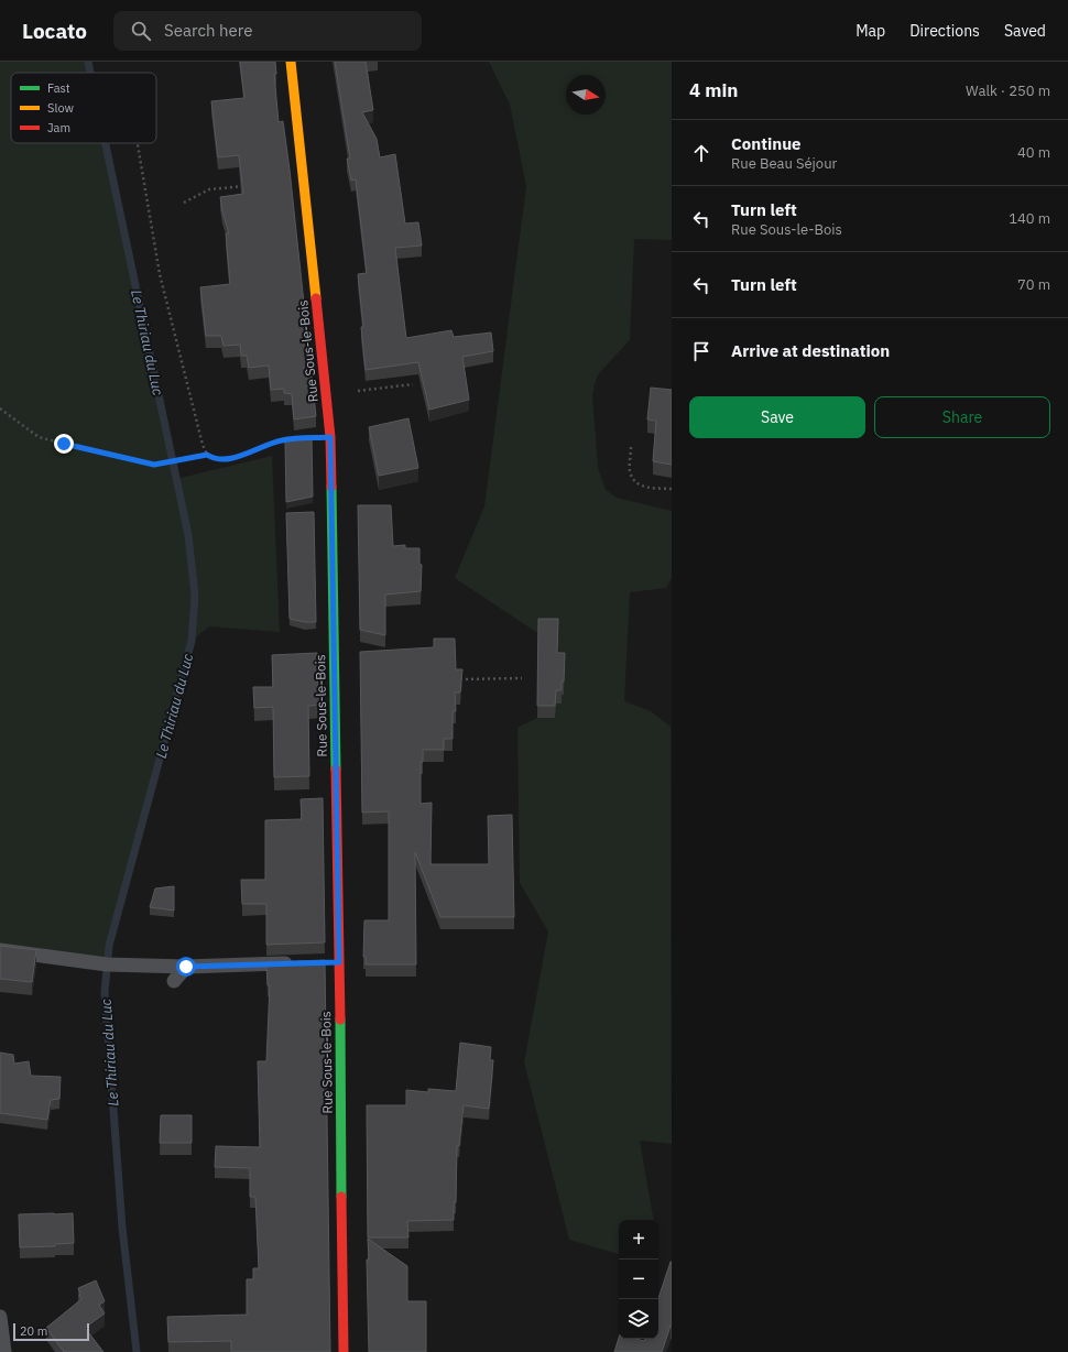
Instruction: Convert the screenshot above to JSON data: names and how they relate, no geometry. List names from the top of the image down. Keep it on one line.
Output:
{"streets":{"street":["Rue Sous-le-Bois"]},"water":["Le Thiriau du Luc"],"legend":["Fast","Slow","Jam"],"scale_bar":"20 m","north":"right","page":{"header":"Locato","search":"Search here","nav":["Map","Directions","Saved"],"heading":["4 min","Walk · 250 m"],"list":[["Continue","Rue Beau Séjour","40 m"],["Turn left","Rue Sous-le-Bois","140 m"],["Turn left","70 m"],"Arrive at destination"],"buttons":["Save","Share"],"map_buttons":["+","−"],"scale":"20 m"}}
